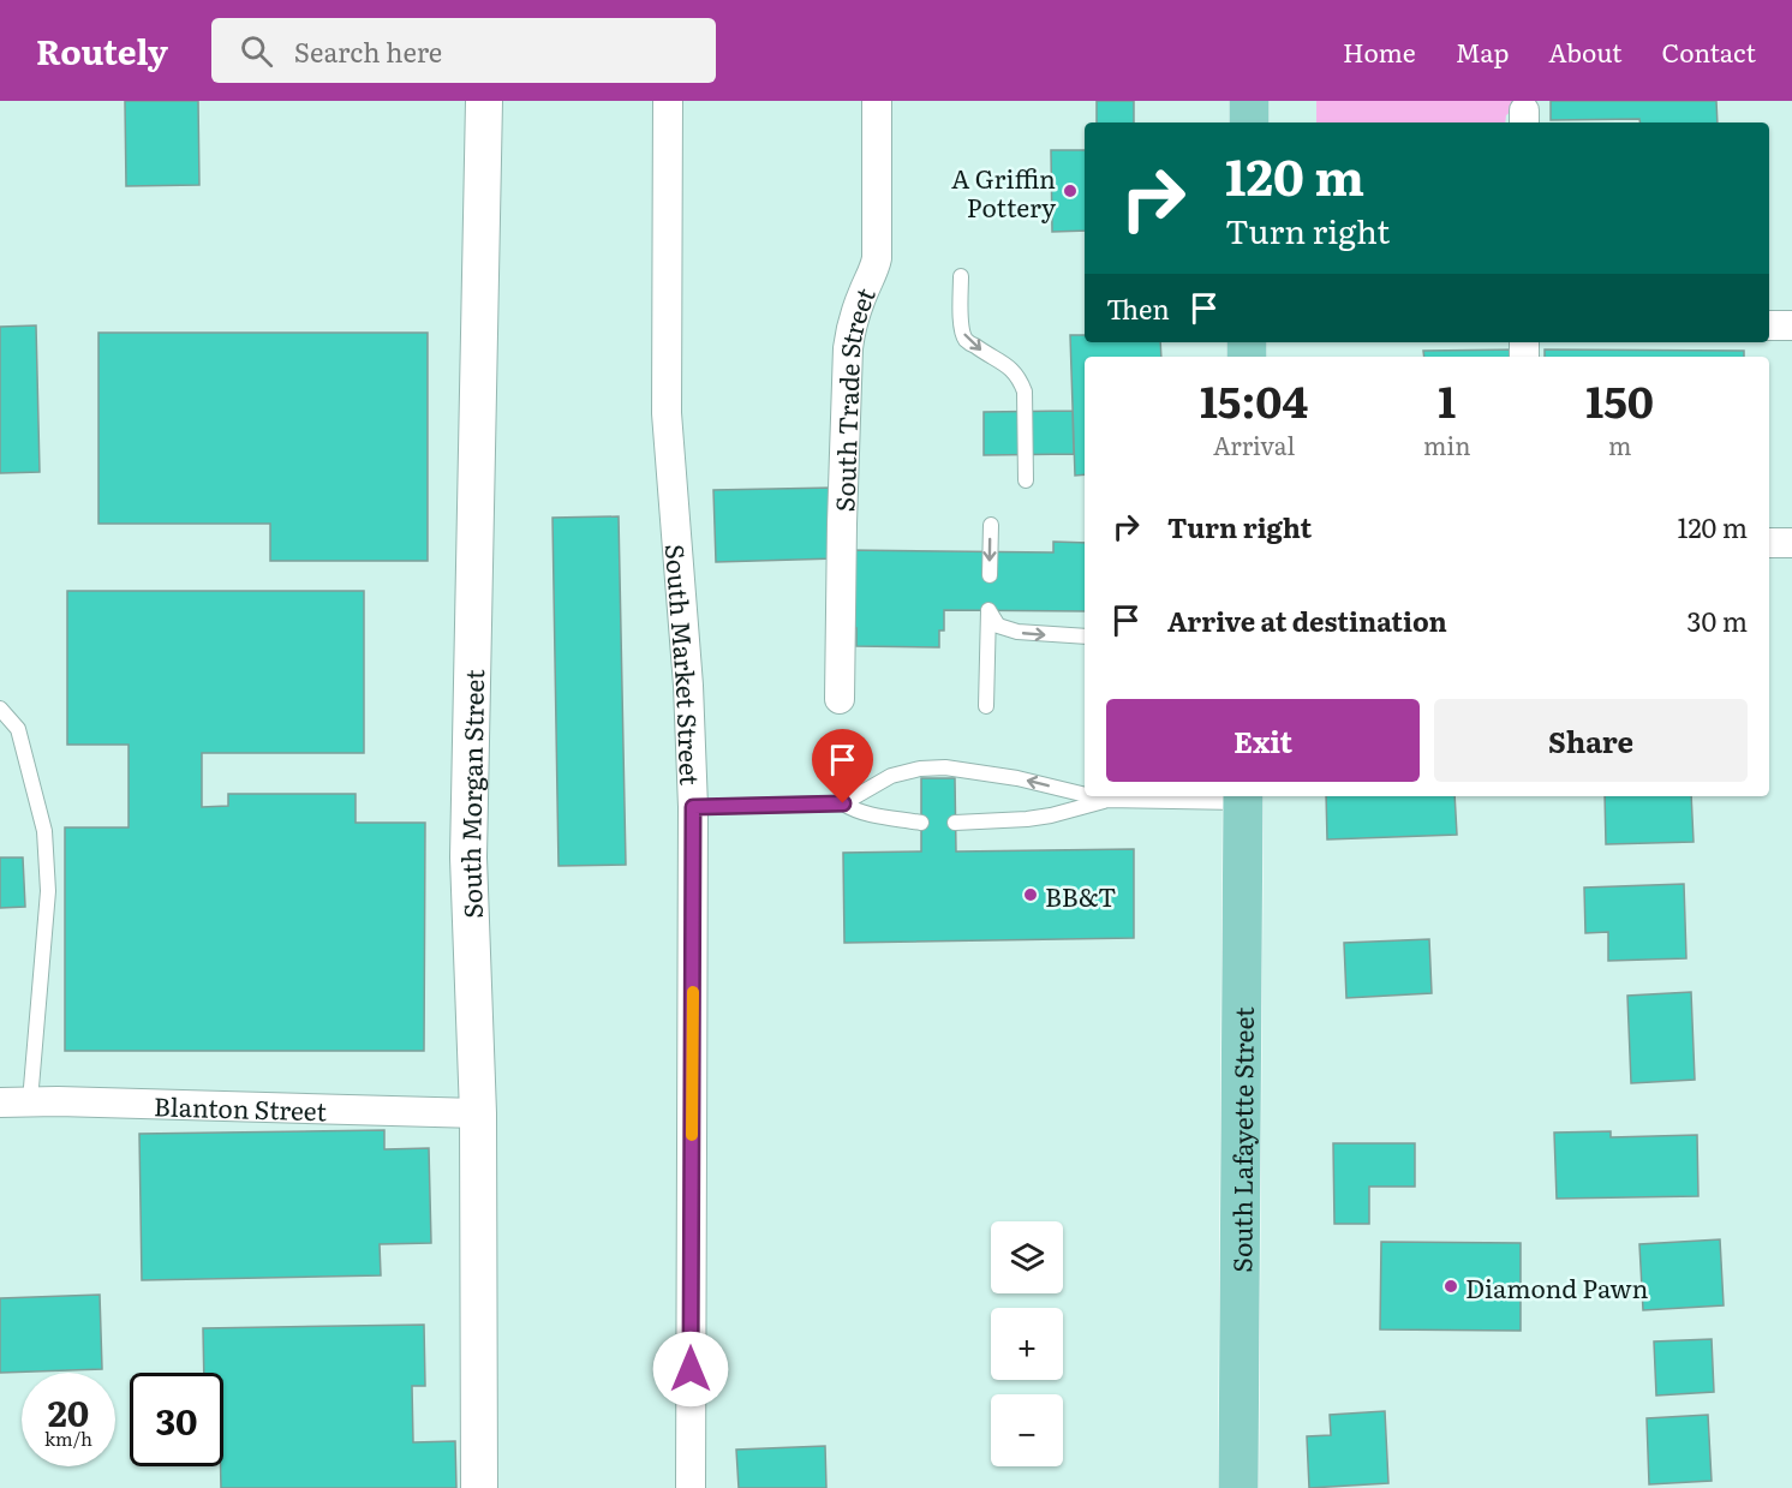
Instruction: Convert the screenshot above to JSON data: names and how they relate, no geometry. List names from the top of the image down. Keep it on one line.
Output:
{"streets":{"main road":["South Lafayette Street"],"street":["South Trade Street","South Market Street","South Morgan Street","Blanton Street"]},"crossings":[["South Morgan Street","Blanton Street"]],"places":["A Griffin Pottery","BB&T","Diamond Pawn"],"page":{"header":"Routely","search":"Search here","nav":["Home","Map","About","Contact"],"turn":["120 m","Turn right"],"then":"Then","eta":["15:04","Arrival","1","min","150","m"],"list":[{"name":"Turn right","value":"120 m"},{"name":"Arrive at destination","value":"30 m"}],"buttons":["Exit","Share"],"map_buttons":["+","−"],"speed":"20 km/h","limit":"30"}}
